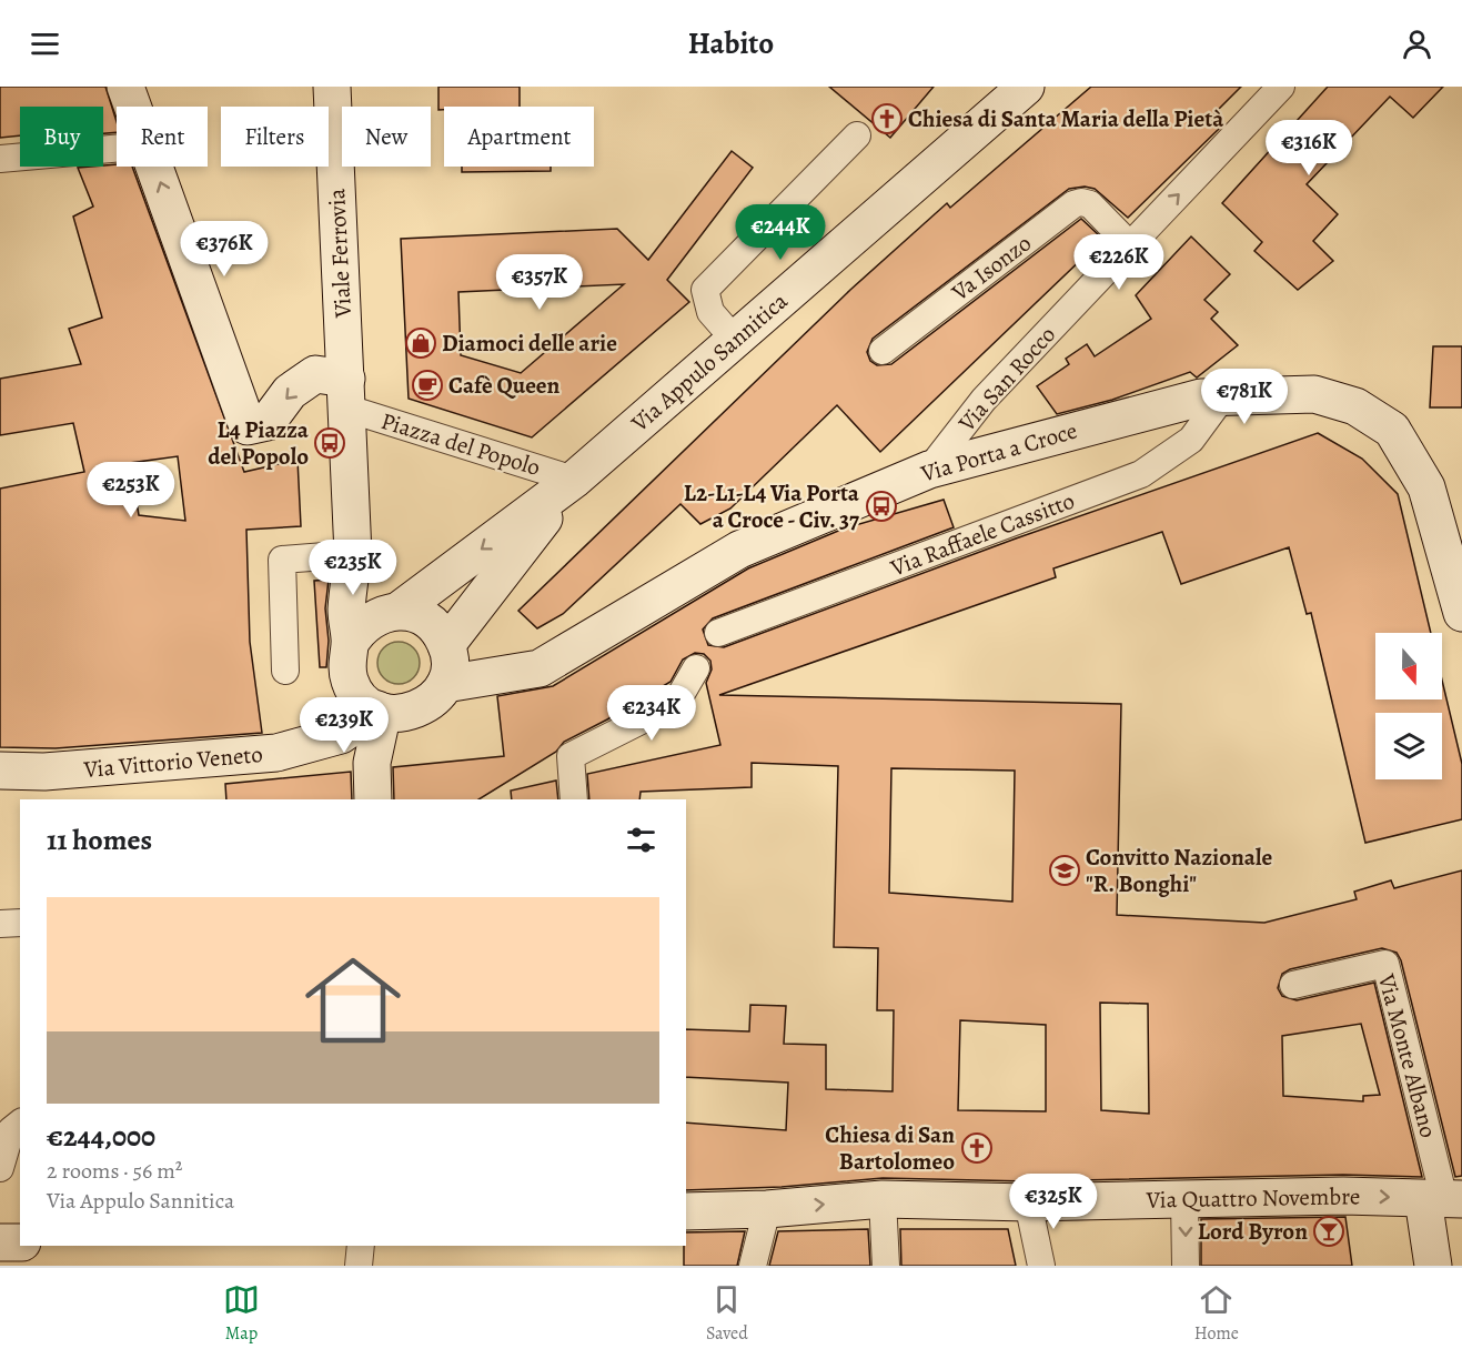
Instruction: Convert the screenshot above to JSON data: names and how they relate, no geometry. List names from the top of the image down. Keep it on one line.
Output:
{"streets":{"main road":["Viale Ferrovia","Via Appulo Sannitica","Piazza del Popolo","Via Porta a Croce","Via Vittorio Veneto","Via Quattro Novembre"],"street":["Va Isonzo","Via San Rocco","Via Raffaele Cassitto","Via Monte Albano"]},"crossings":[["Viale Ferrovia","Piazza del Popolo"],["Va Isonzo","Via San Rocco"],["Via Appulo Sannitica","Piazza del Popolo"],["Via Appulo Sannitica","Via Porta a Croce"],["Via Appulo Sannitica","Via Vittorio Veneto"],["Via San Rocco","Via Porta a Croce"],["Piazza del Popolo","Via Porta a Croce"],["Piazza del Popolo","Via Vittorio Veneto"],["Via Porta a Croce","Via Raffaele Cassitto"],["Via Porta a Croce","Via Vittorio Veneto"],["Via Monte Albano","Via Quattro Novembre"]],"one_way":["Via San Rocco","Via Quattro Novembre"],"places":{"church":["Chiesa di Santa Maria della Pietà","Chiesa di San Bartolomeo"],"shop":["Diamoci delle arie"],"cafe":["Cafè Queen"],"bus stop":["L4 Piazza del Popolo","L2-L1-L4 Via Porta a Croce - Civ. 37"],"school or university":["Convitto Nazionale \"R. Bonghi\""],"bar":["Lord Byron"]},"north":"bottom","page":{"header":"Habito","chip":["Buy","Rent","Filters","New","Apartment"],"price":["€316K","€244K","€376K","€226K","€357K","€781K","€253K","€235K","€234K","€239K","€325K"],"heading":"11 homes","list":[{"name":"€244,000","note":"2 rooms · 56 m² · Via Appulo Sannitica"}],"tabs":["Map","Saved","Home"]}}
